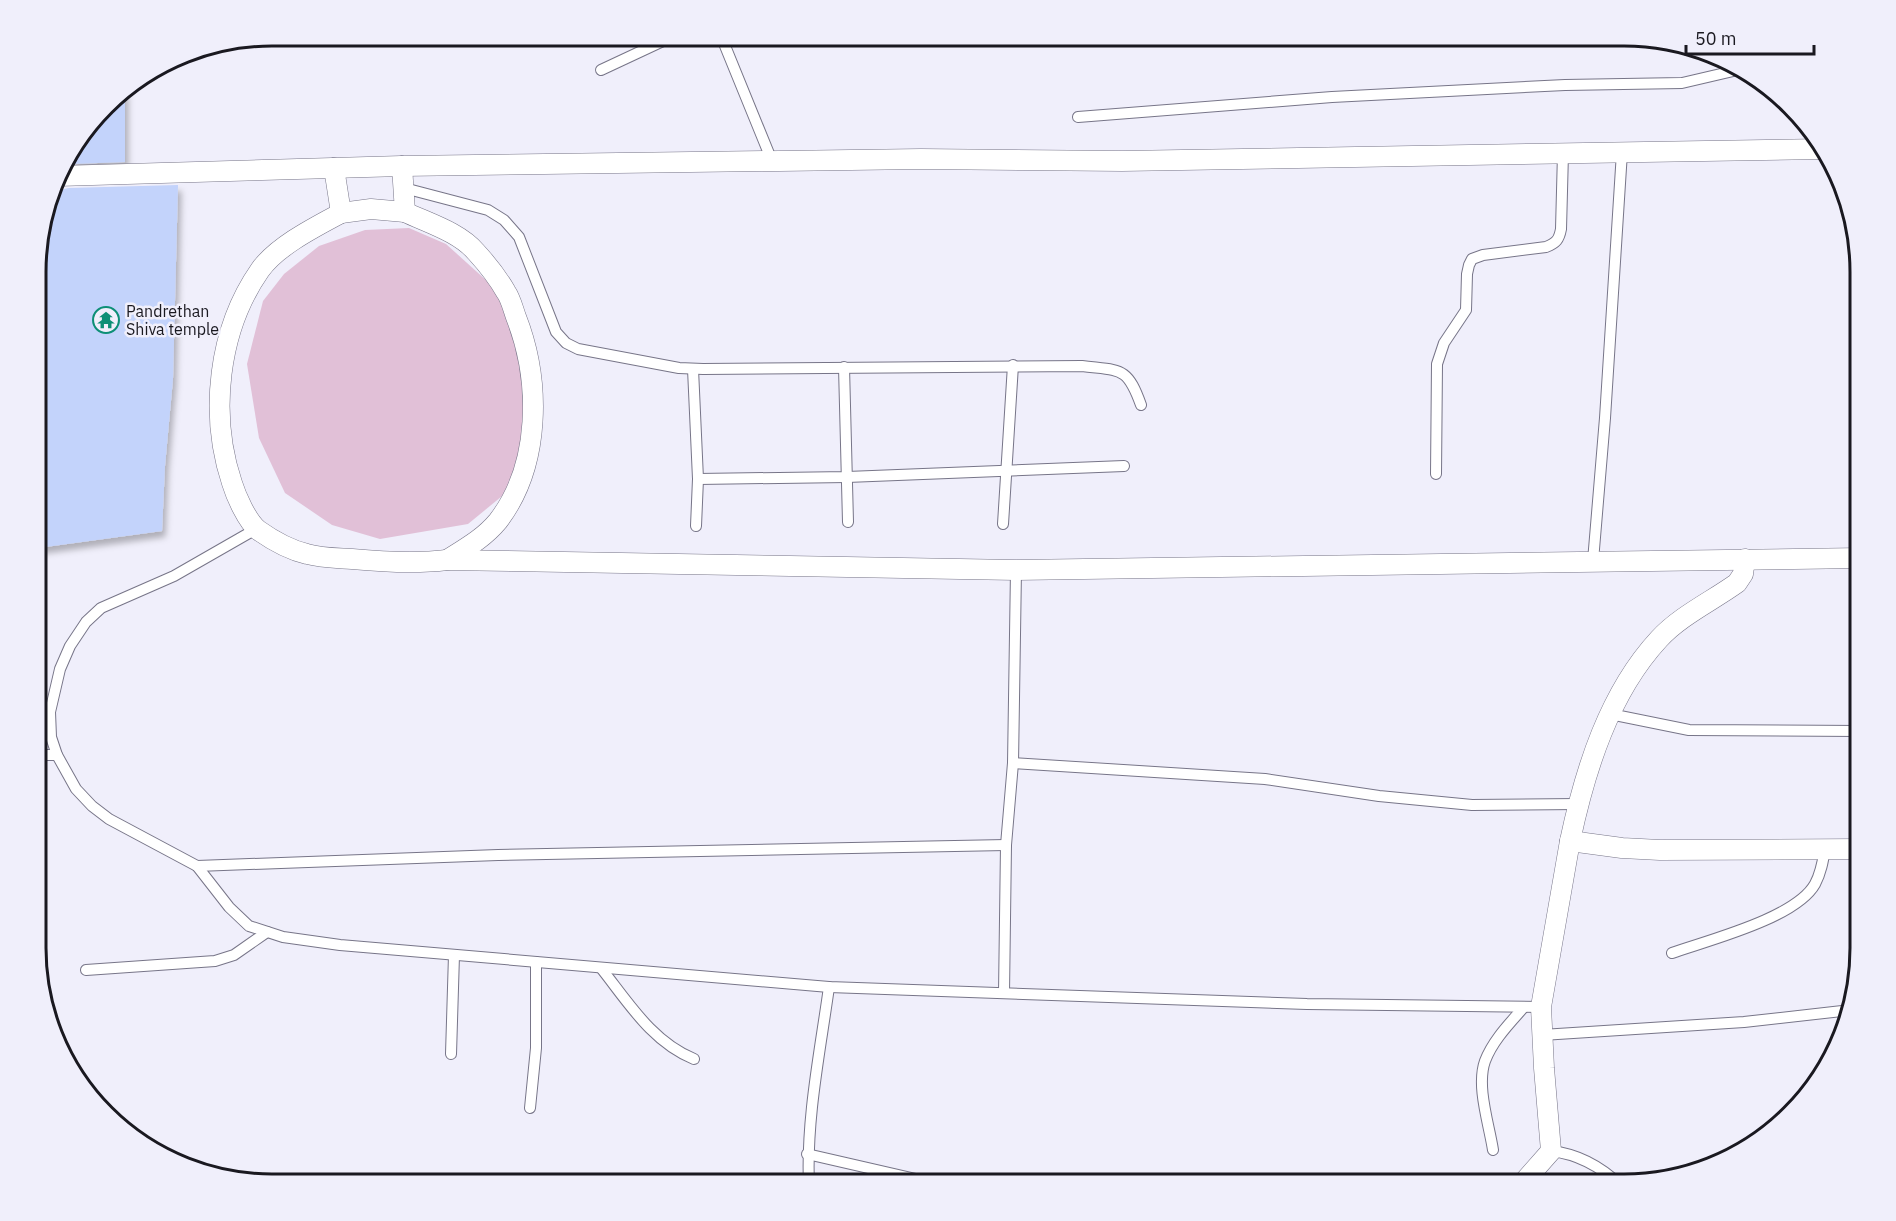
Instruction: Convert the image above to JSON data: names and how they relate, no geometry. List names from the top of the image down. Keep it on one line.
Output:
{"places":{"temple":["Pandrethan Shiva temple"]},"scale_bar":"50 m"}
